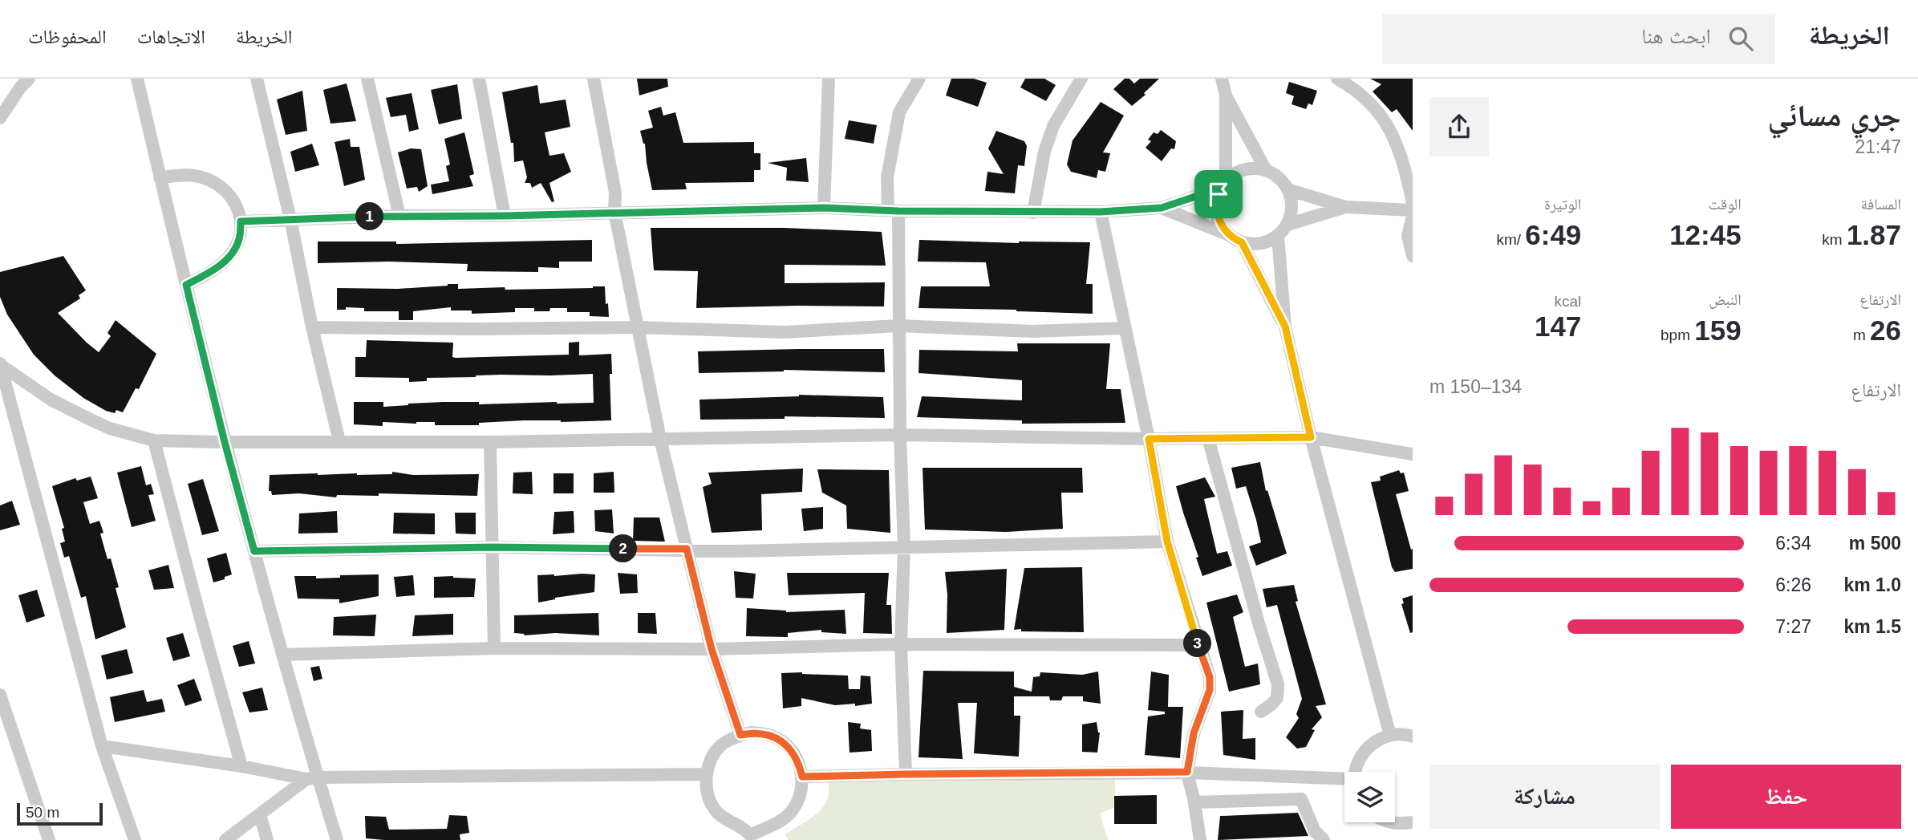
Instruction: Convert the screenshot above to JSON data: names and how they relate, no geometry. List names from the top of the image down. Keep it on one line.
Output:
{"scale_bar":"50 m","page":{"header":"الخريطة","search":"ابحث هنا","nav":["الخريطة","الاتجاهات","المحفوظات"],"heading":["جري مسائي","21:47"],"stats":[["المسافة","1.87 km"],["الوقت","12:45"],["الوتيرة","6:49 /km"],["الارتفاع","26 m"],["النبض","159 bpm"],["kcal","147"]],"pins":["1","2","3"],"chart":["الارتفاع","134–150 m"],"list":[{"name":"500 m","note":"6:34"},{"name":"1.0 km","note":"6:26"},{"name":"1.5 km","note":"7:27"}],"buttons":["حفظ","مشاركة"],"scale":"50 m"}}
